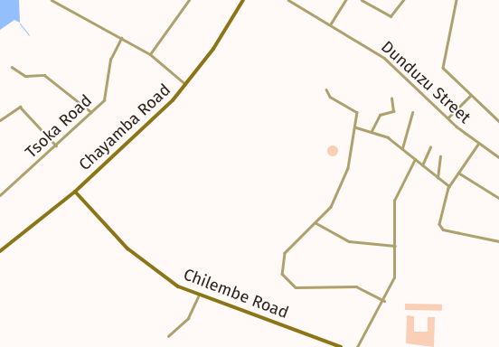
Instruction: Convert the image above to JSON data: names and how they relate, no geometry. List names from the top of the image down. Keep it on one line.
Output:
{"streets":{"main road":["Chayamba Road","Chilembe Road"],"street":["Dunduzu Street","Tsoka Road"]},"crossings":[["Chayamba Road","Chilembe Road"]]}
